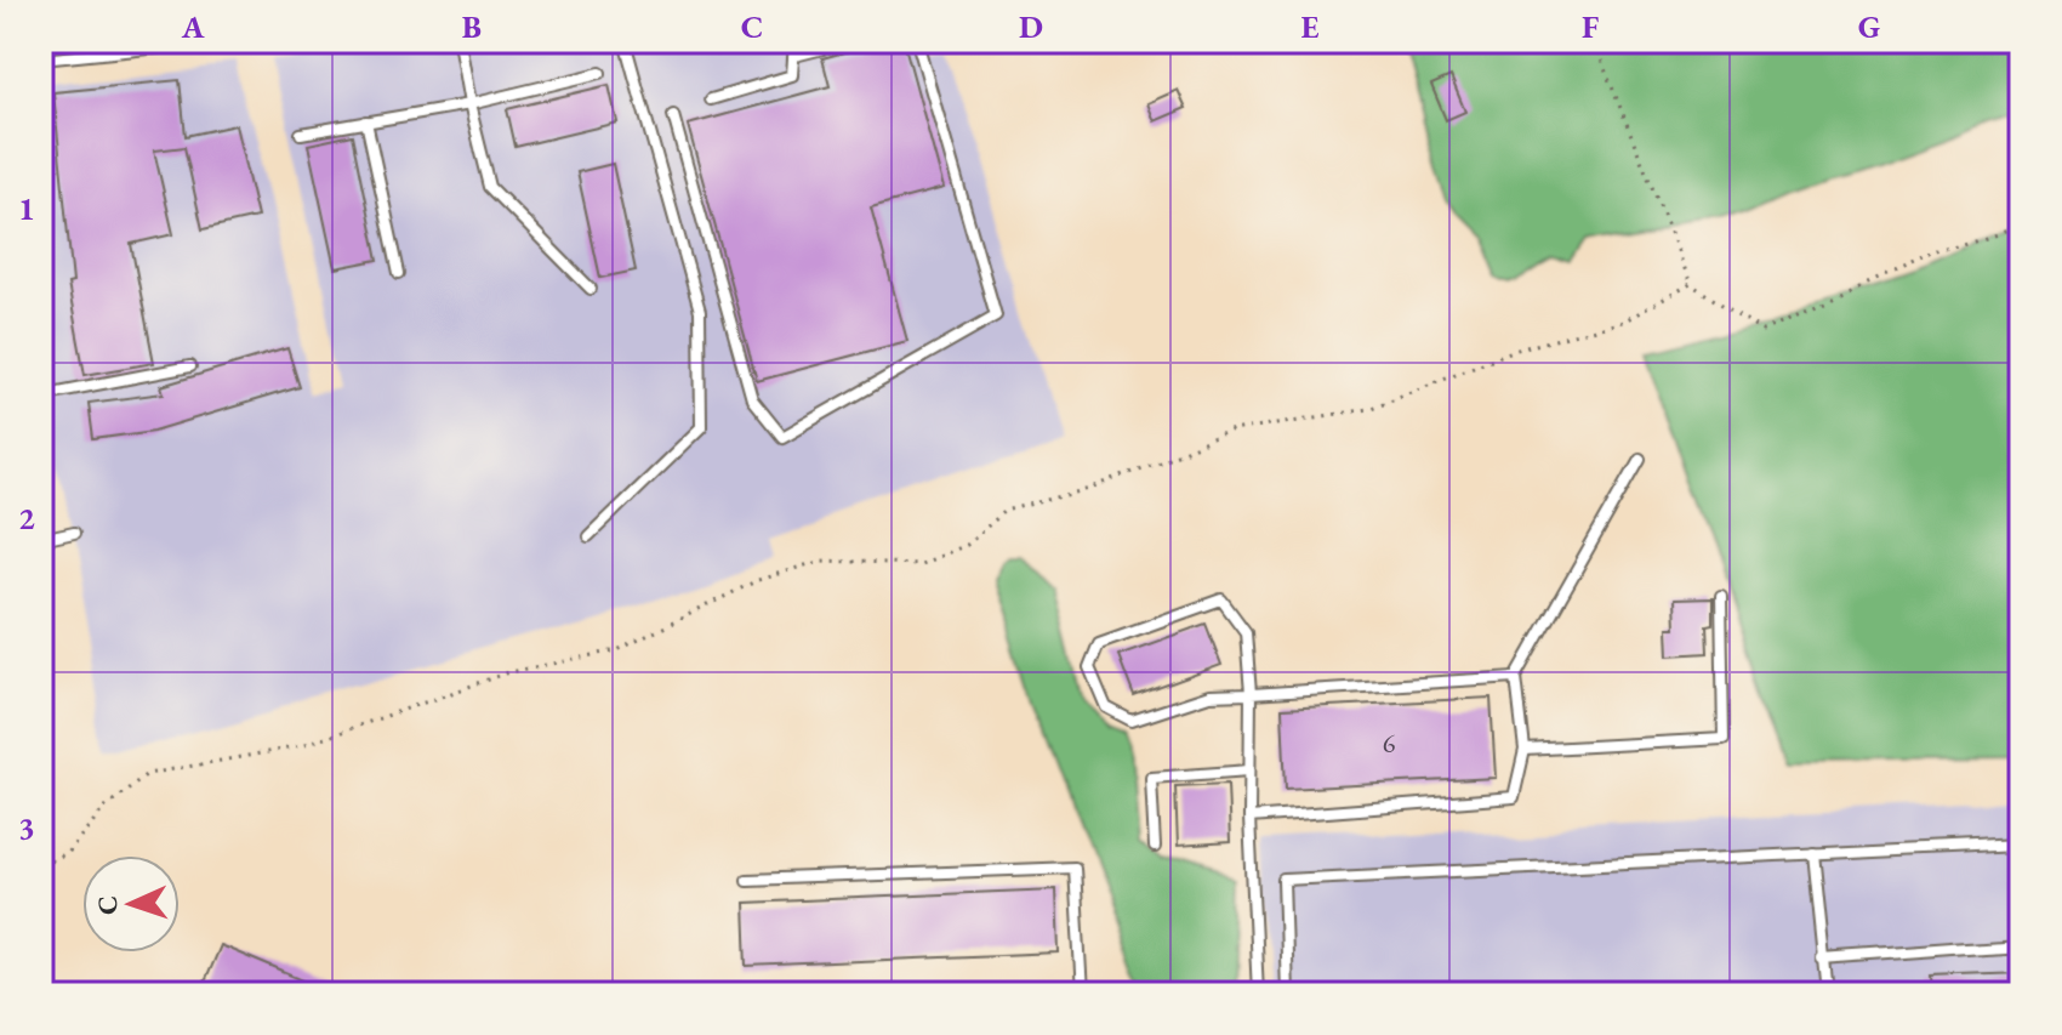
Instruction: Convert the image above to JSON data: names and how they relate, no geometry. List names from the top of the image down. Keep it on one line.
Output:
{"house_numbers":["6"],"north":"left","grid":{"columns":["A","B","C","D","E","F","G"],"rows":["1","2","3"]}}
